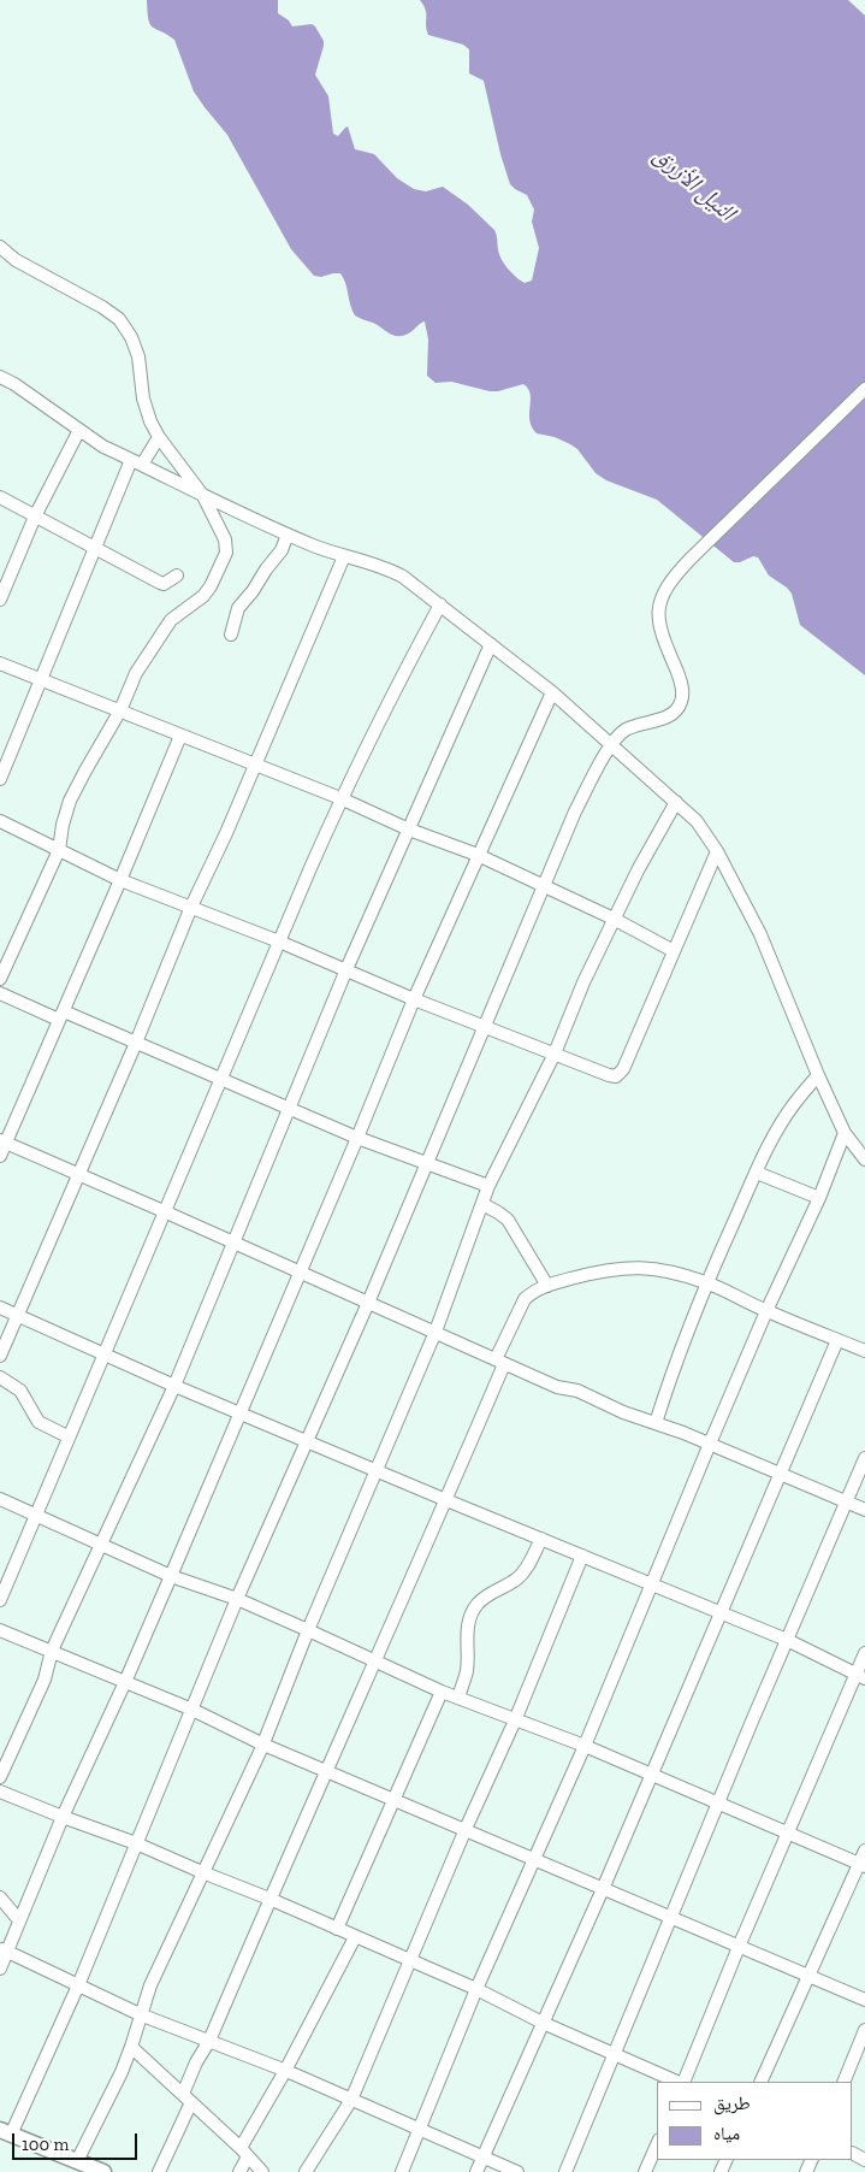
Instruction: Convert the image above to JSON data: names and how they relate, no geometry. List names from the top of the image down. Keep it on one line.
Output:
{"water":["النيل الأزرق"],"legend":["طريق","مياه"],"scale_bar":"100 m"}
